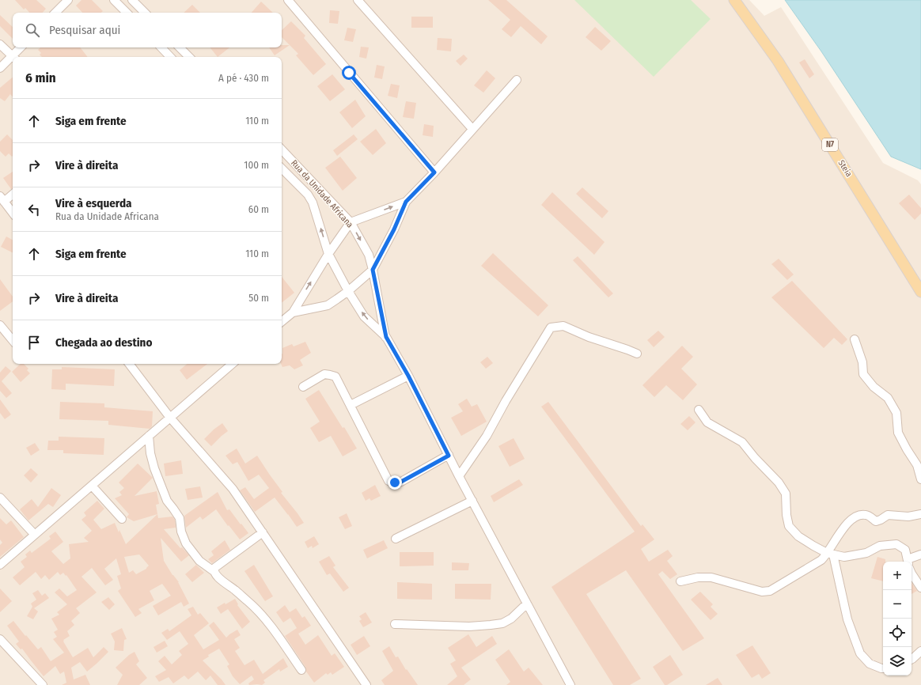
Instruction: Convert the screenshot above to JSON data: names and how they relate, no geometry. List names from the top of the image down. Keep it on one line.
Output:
{"streets":{"main road":["N7","Steia"],"street":["Rua da Unidade Africana"]},"page":{"search":"Pesquisar aqui","heading":["6 min","A pé · 430 m"],"list":[["Siga em frente","110 m"],["Vire à direita","100 m"],["Vire à esquerda","Rua da Unidade Africana","60 m"],["Siga em frente","110 m"],["Vire à direita","50 m"],"Chegada ao destino"],"map_buttons":["+","−"]}}
